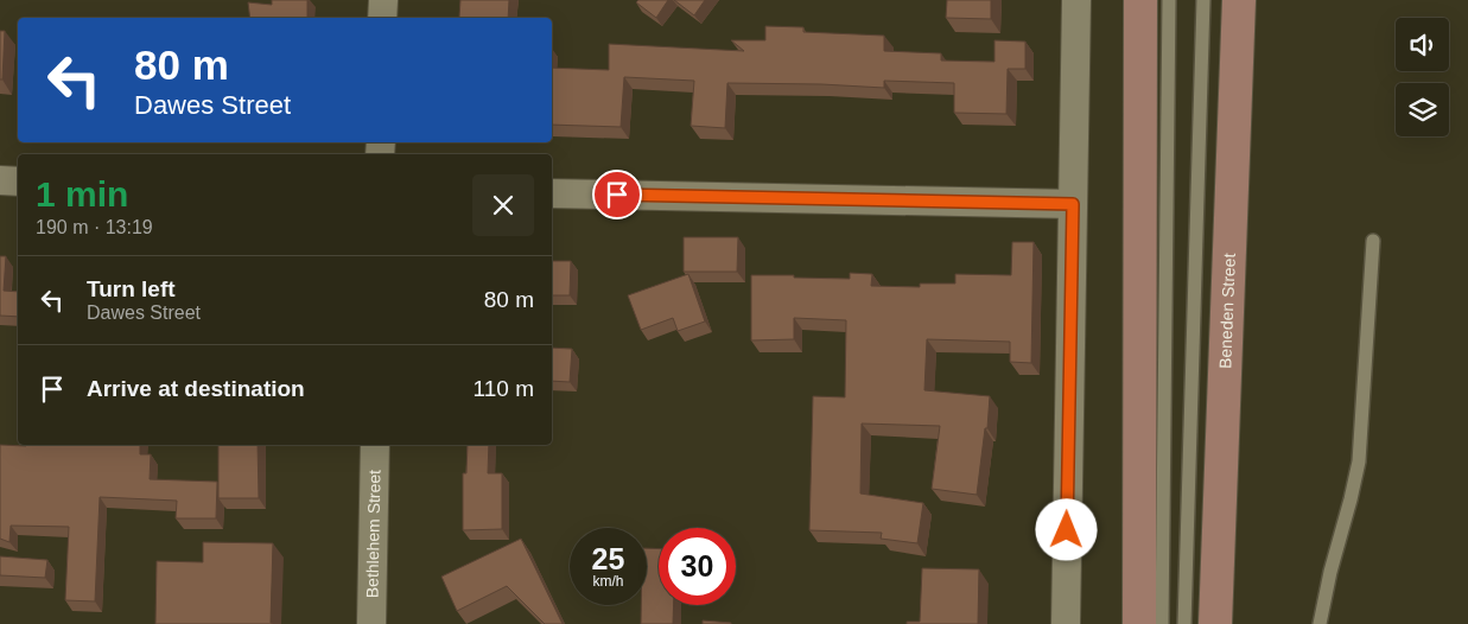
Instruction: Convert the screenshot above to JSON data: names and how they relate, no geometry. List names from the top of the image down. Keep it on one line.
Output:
{"streets":{"main road":["Beneden Street"],"street":["Bethlehem Street"]},"page":{"turn":["80 m","Dawes Street"],"heading":["1 min","190 m · 13:19"],"list":[{"name":"Turn left","note":"Dawes Street","value":"80 m"},{"name":"Arrive at destination","value":"110 m"}],"speed":"25 km/h","limit":"30"}}
